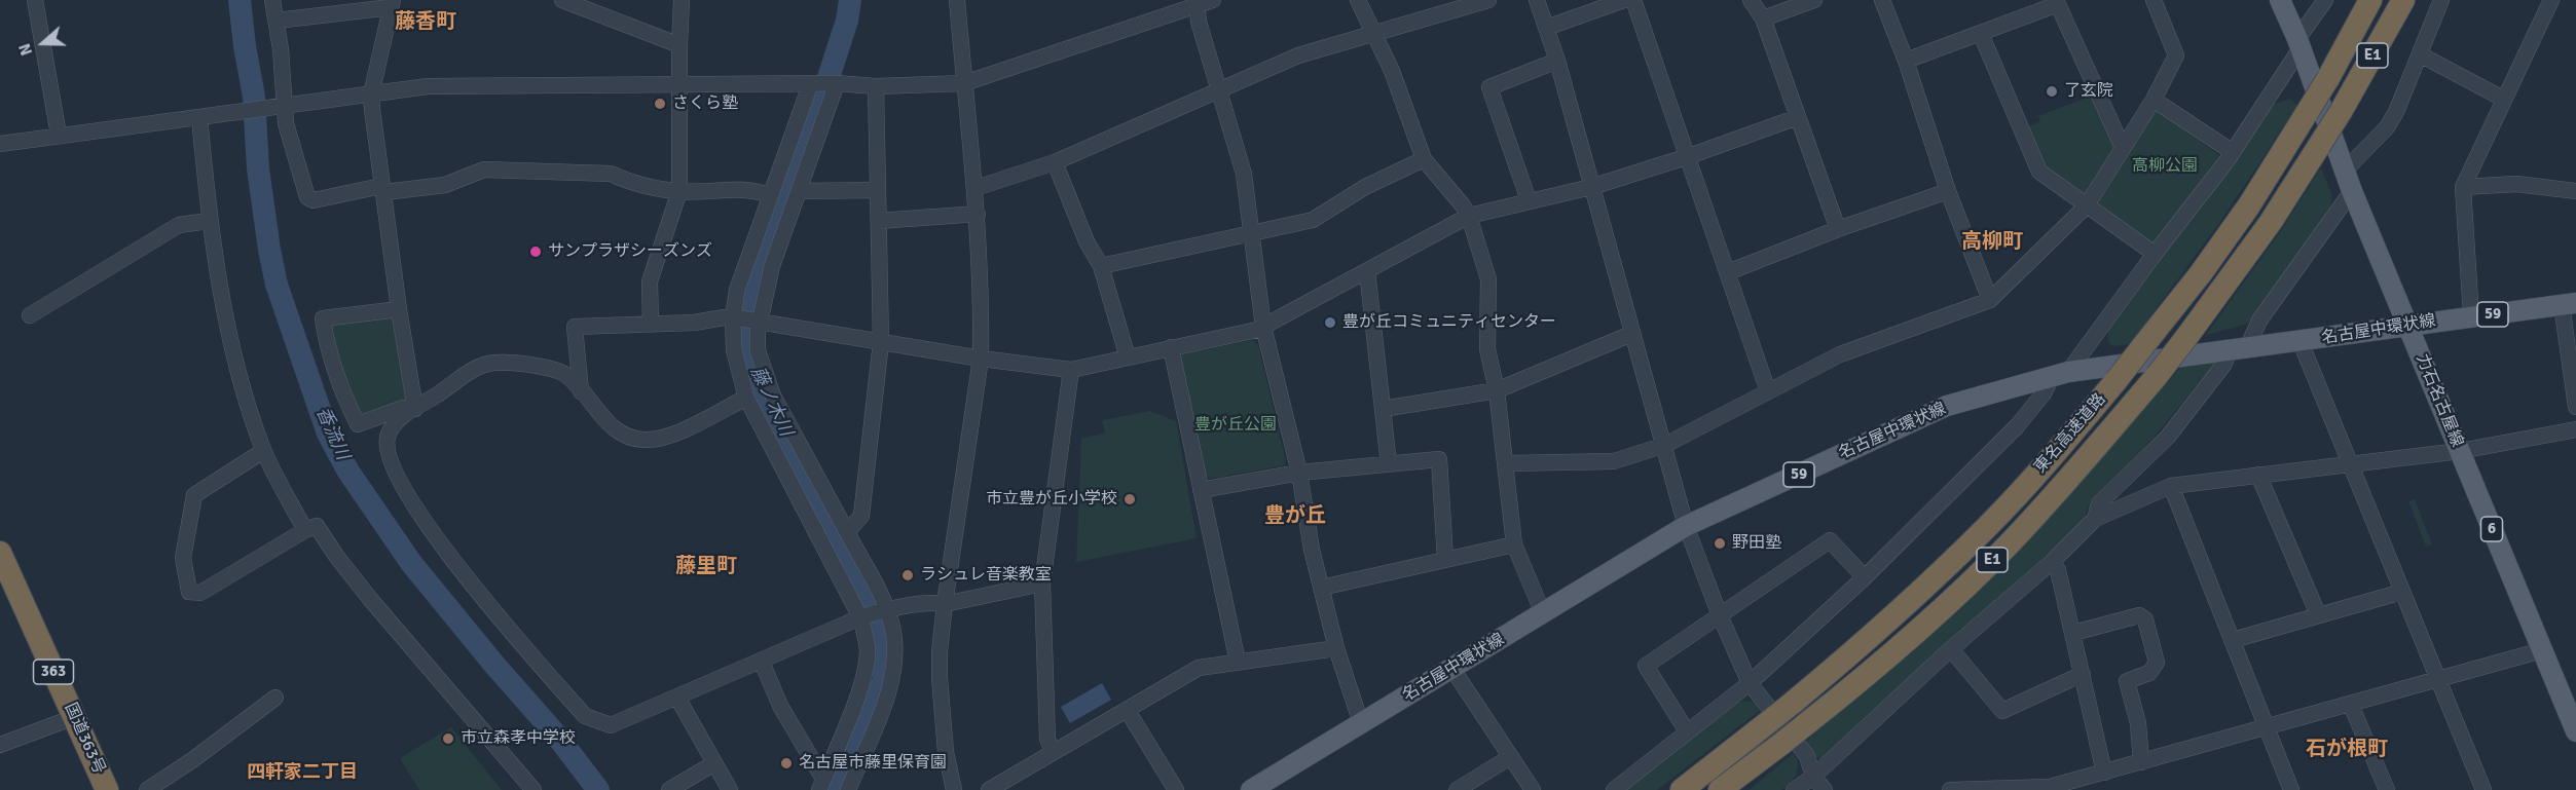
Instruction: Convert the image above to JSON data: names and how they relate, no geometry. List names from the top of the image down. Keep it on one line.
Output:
{"streets":{"highway":["E1","東名高速道路","363","国道363号"],"main road":["59","名古屋中環状線","力石名古屋線","6"]},"crossings":[["名古屋中環状線","力石名古屋線"]],"districts":["藤香町","高柳町","豊が丘","藤里町","石が根町","四軒家二丁目"],"water":["藤ノ木川","香流川"],"parks":["高柳公園","豊が丘公園"],"places":["了玄院","さくら塾","サンプラザシーズンズ","豊が丘コミュニティセンター","市立豊が丘小学校","野田塾","ラシュレ音楽教室","市立森孝中学校","名古屋市藤里保育園"],"north":"left"}
